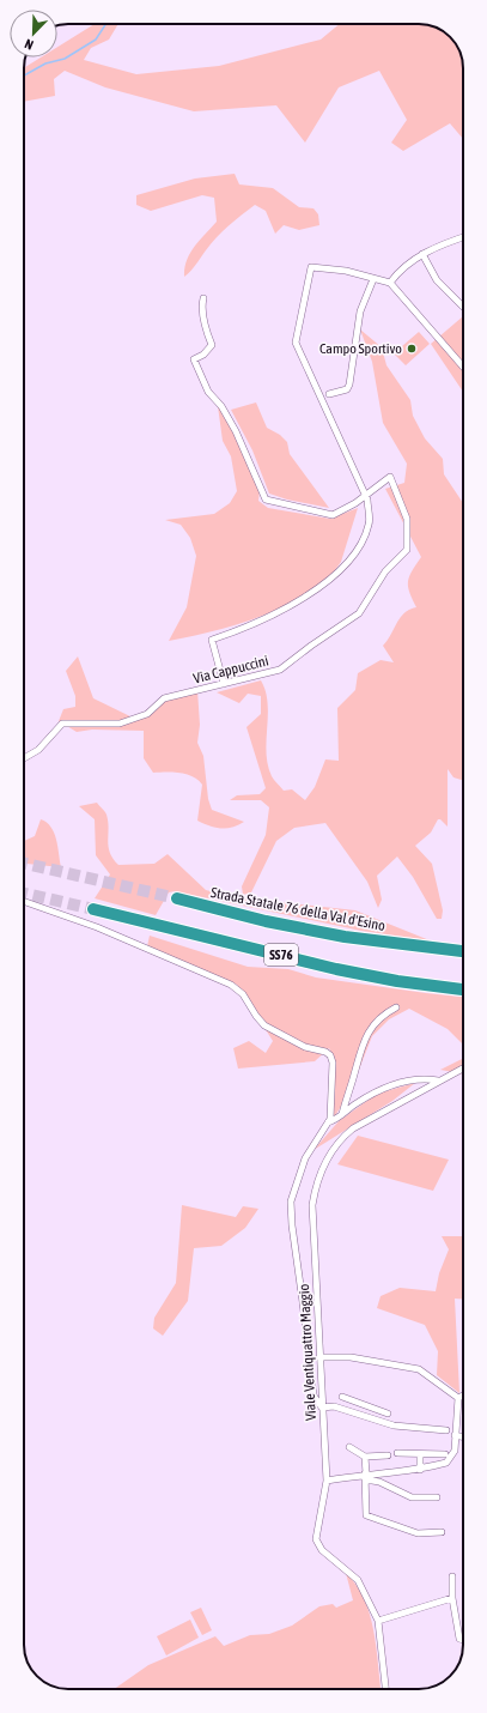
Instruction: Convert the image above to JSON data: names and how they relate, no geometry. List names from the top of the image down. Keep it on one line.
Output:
{"streets":{"highway":["Strada Statale 76 della Val d'Esino","SS76"],"street":["Via Cappuccini","Viale Ventiquattro Maggio"]},"places":["Campo Sportivo"],"north":"bottom left"}
